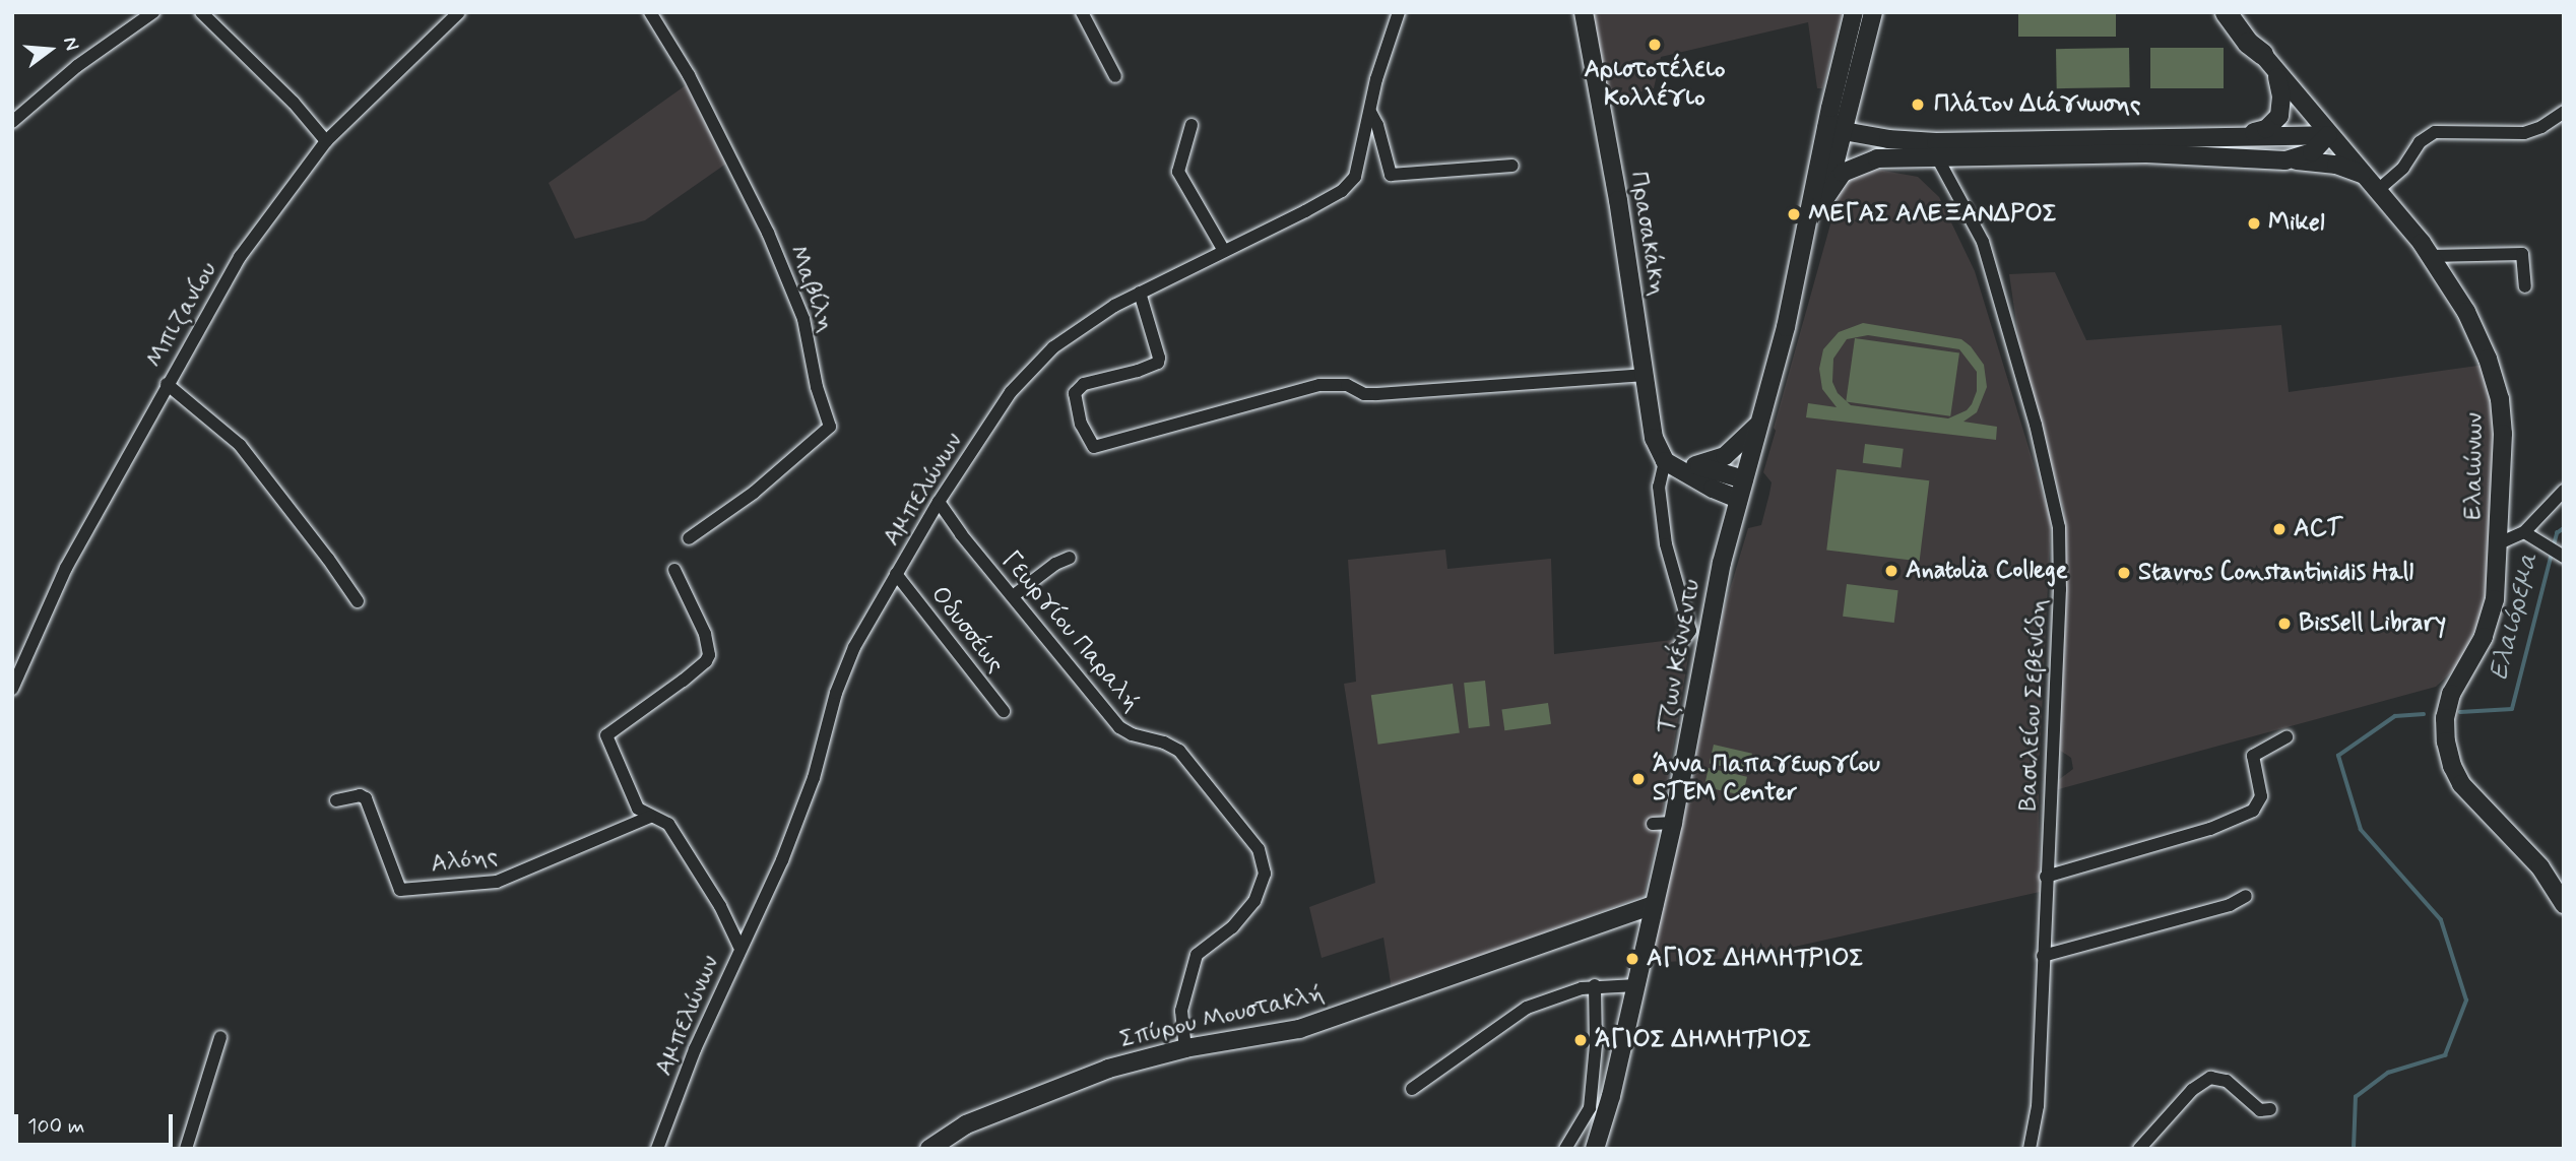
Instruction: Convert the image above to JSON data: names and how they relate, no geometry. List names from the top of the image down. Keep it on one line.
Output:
{"streets":{"main road":["Πρασακάκη","Ελαιώνων","Τζων Κέννεντυ","Σπύρου Μουστακλή"],"street":["Μαβίλη","Μπιζανίου","Αμπελώνων","Οδυσσέως","Γεωργίου Παραλή","Βασιλείου Σεβενίδη","Αλόης"]},"crossings":[["Αμπελώνων","Οδυσσέως"],["Αμπελώνων","Γεωργίου Παραλή"],["Γεωργίου Παραλή","Σπύρου Μουστακλή"],["Τζων Κέννεντυ","Σπύρου Μουστακλή"]],"water":["Ελαιόρεμα"],"places":["Αριστοτέλειο Κολλέγιο","Πλάτον Διάγνωσης","ΜΕΓΑΣ ΑΛΕΞΑΝΔΡΟΣ","Mikel","ACT","Anatolia College","Stavros Constantinidis Hall","Bissell Library","Άννα Παπαγεωργίου STEM Center","ΑΓΙΟΣ ΔΗΜΗΤΡΙΟΣ","ΆΓΙΟΣ ΔΗΜΗΤΡΙΟΣ"],"scale_bar":"100 m","north":"right"}
